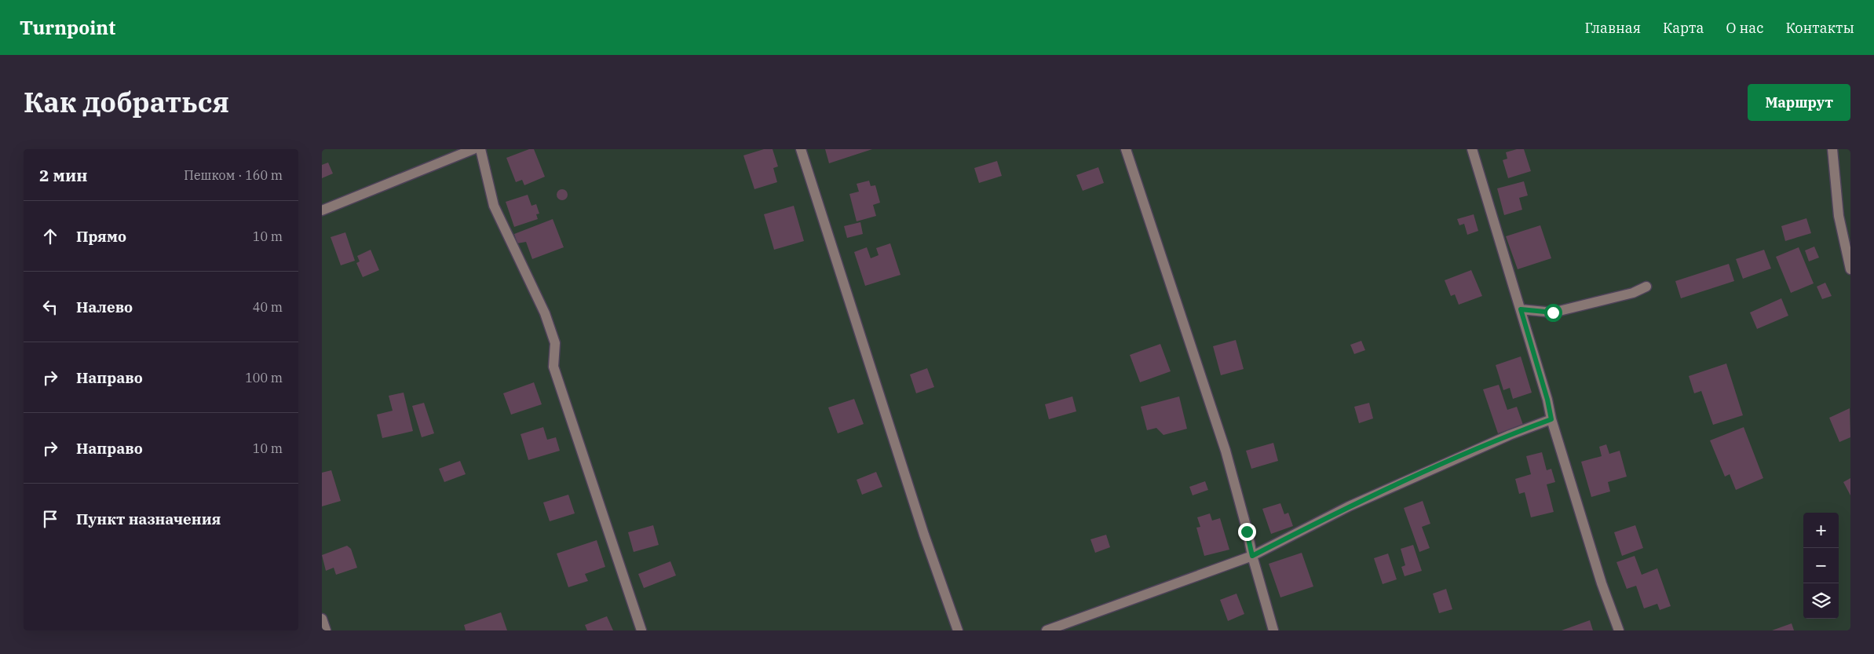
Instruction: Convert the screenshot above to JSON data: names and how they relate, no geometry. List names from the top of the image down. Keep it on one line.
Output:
{"page":{"header":"Turnpoint","nav":["Главная","Карта","О нас","Контакты"],"title":"Как добраться","buttons":"Маршрут","heading":["2 мин","Пешком · 160 m"],"list":[["Прямо","10 m"],["Налево","40 m"],["Направо","100 m"],["Направо","10 m"],"Пункт назначения"],"map_buttons":["+","−"]}}
